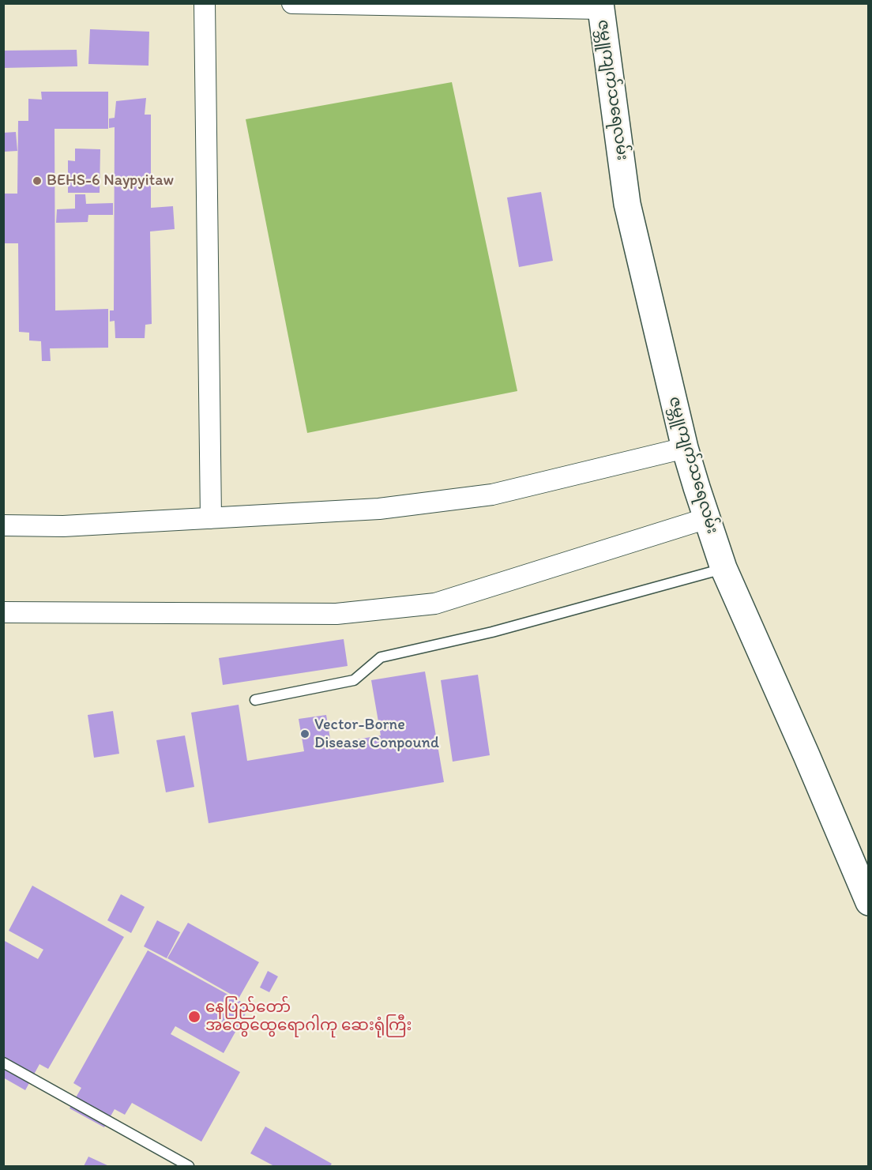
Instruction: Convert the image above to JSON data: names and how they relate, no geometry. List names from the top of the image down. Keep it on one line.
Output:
{"streets":{"main road":["ဇမ္ဘူကျက်သရေလမ်း"]},"places":["BEHS-6 Naypyitaw","Vector-Borne Disease Conpound","နေပြည်တော် အထွေထွေရောဂါကု ဆေးရုံကြီး"]}
